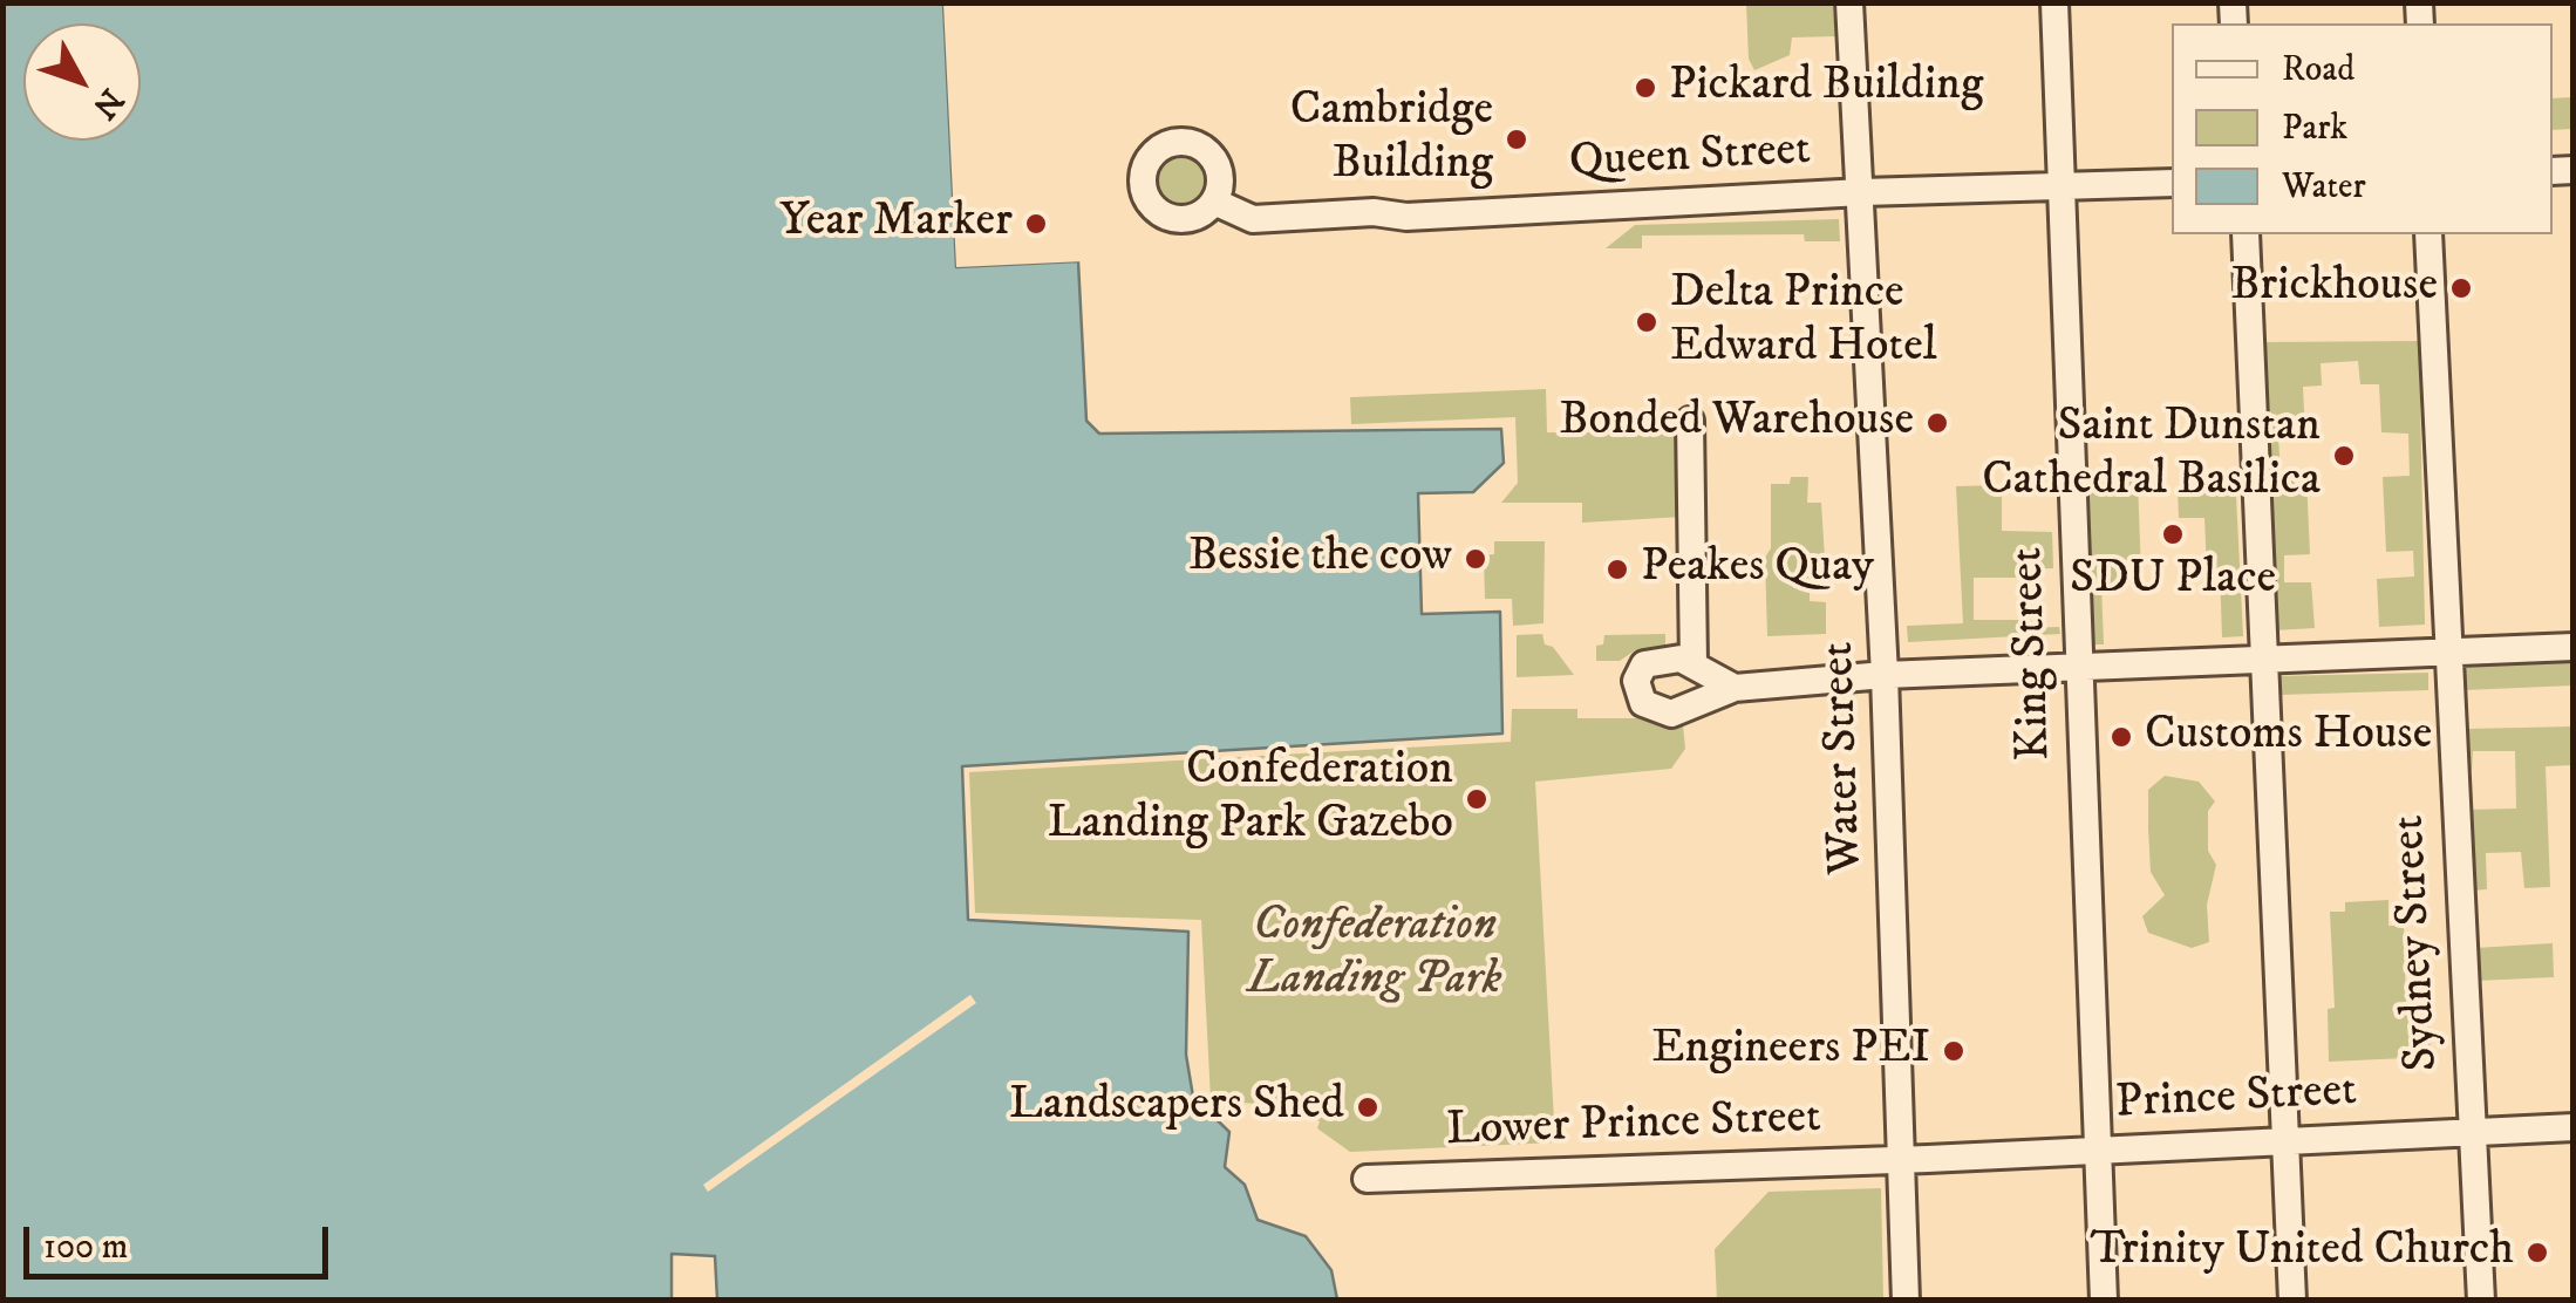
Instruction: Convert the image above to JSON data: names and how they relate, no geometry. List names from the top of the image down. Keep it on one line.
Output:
{"streets":{"street":["Queen Street","King Street","Water Street","Sydney Street","Prince Street","Lower Prince Street"]},"crossings":[["Queen Street","King Street"],["Queen Street","Water Street"],["King Street","Prince Street"],["Water Street","Prince Street"],["Water Street","Lower Prince Street"],["Sydney Street","Prince Street"],["Prince Street","Lower Prince Street"]],"parks":["Confederation Landing Park"],"places":["Pickard Building","Cambridge Building","Year Marker","Brickhouse","Delta Prince Edward Hotel","Bonded Warehouse","Saint Dunstan Cathedral Basilica","SDU Place","Bessie the cow","Peakes Quay","Customs House","Confederation Landing Park Gazebo","Engineers PEI","Landscapers Shed","Trinity United Church"],"legend":["Road","Park","Water"],"scale_bar":"100 m","north":"bottom right"}
